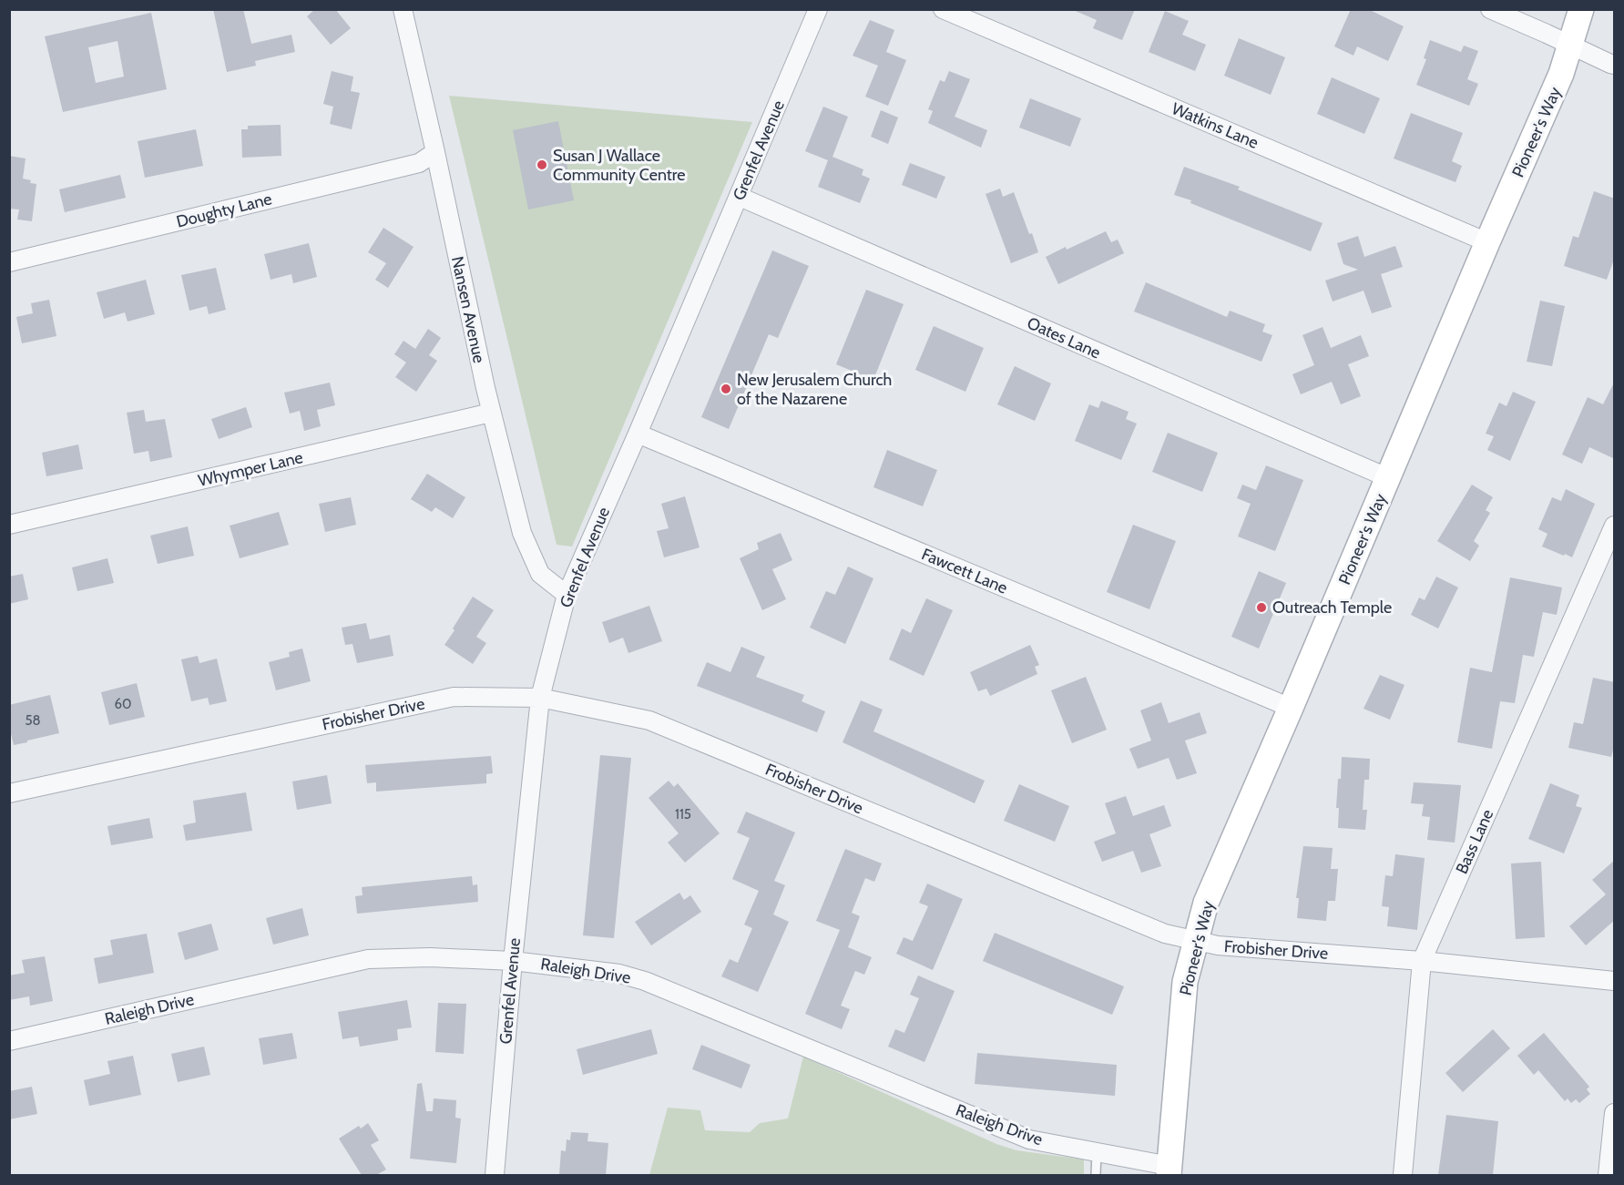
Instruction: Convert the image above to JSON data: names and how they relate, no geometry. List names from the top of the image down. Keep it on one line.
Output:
{"streets":{"main road":["Pioneer's Way"],"street":["Watkins Lane","Grenfel Avenue","Doughty Lane","Nansen Avenue","Oates Lane","Whymper Lane","Fawcett Lane","Frobisher Drive","Bass Lane","Raleigh Drive"]},"crossings":[["Watkins Lane","Pioneer's Way"],["Pioneer's Way","Oates Lane"],["Pioneer's Way","Fawcett Lane"],["Pioneer's Way","Frobisher Drive"],["Pioneer's Way","Raleigh Drive"],["Grenfel Avenue","Nansen Avenue"],["Grenfel Avenue","Oates Lane"],["Grenfel Avenue","Fawcett Lane"],["Grenfel Avenue","Frobisher Drive"],["Grenfel Avenue","Raleigh Drive"],["Doughty Lane","Nansen Avenue"],["Nansen Avenue","Whymper Lane"],["Frobisher Drive","Bass Lane"]],"places":["Susan J Wallace Community Centre","New Jerusalem Church of the Nazarene","Outreach Temple"],"house_numbers":["60","58","115"]}
